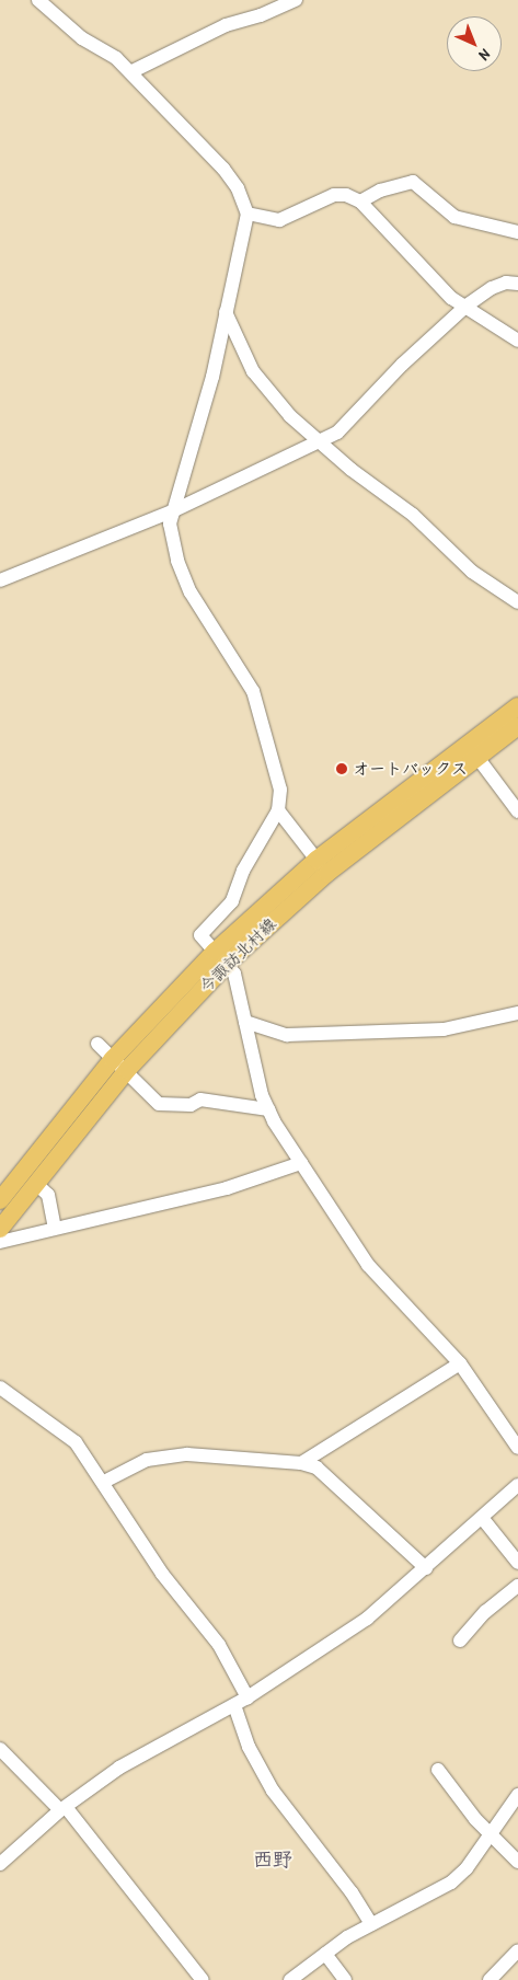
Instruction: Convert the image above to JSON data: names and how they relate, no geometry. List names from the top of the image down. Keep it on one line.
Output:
{"streets":{"main road":["今諏訪北村線"]},"districts":["西野"],"places":["オートバックス"],"north":"bottom right"}
